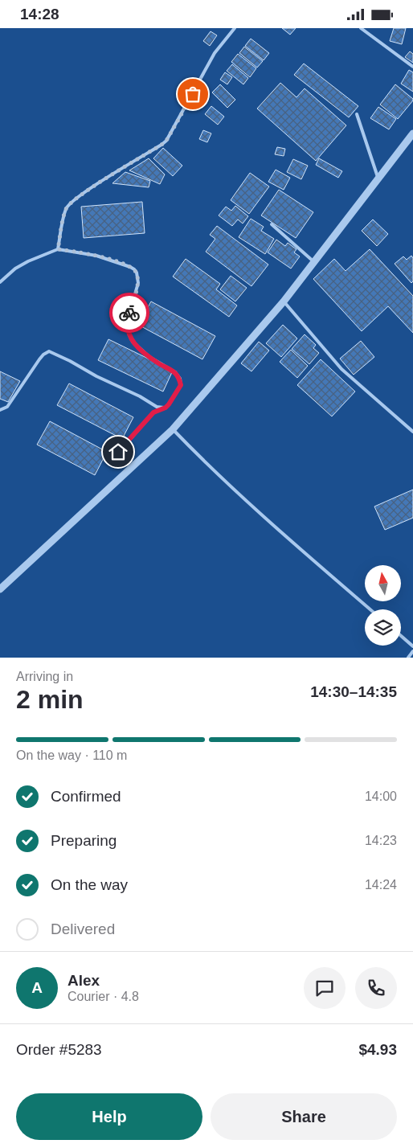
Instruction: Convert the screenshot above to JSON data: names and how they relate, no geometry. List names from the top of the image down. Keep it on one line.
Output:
{"north":"top","page":{"status":"14:28","heading":["2 min","Arriving in","14:30–14:35"],"panel":["Alex","Courier · 4.8","Order #5283","$4.93"],"bar":"On the way · 110 m","list":[["Confirmed","14:00"],["Preparing","14:23"],["On the way","14:24"],"Delivered"],"round":"A","buttons":["Help","Share"]}}
